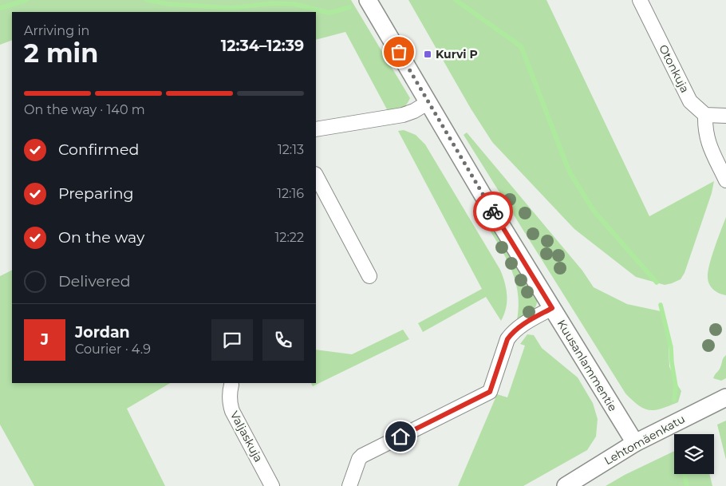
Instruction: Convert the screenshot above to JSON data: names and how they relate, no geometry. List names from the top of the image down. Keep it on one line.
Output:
{"streets":{"street":["Otonkuja","Kuusanlammentie","Valjaskuja","Lehtomäenkatu"]},"crossings":[["Kuusanlammentie","Lehtomäenkatu"]],"places":{"transit":["Kurvi P"]},"page":{"heading":["2 min","Arriving in","12:34–12:39"],"panel":["Jordan","Courier · 4.9"],"bar":"On the way · 140 m","list":[["Confirmed","12:13"],["Preparing","12:16"],["On the way","12:22"],"Delivered"],"round":"J"}}
